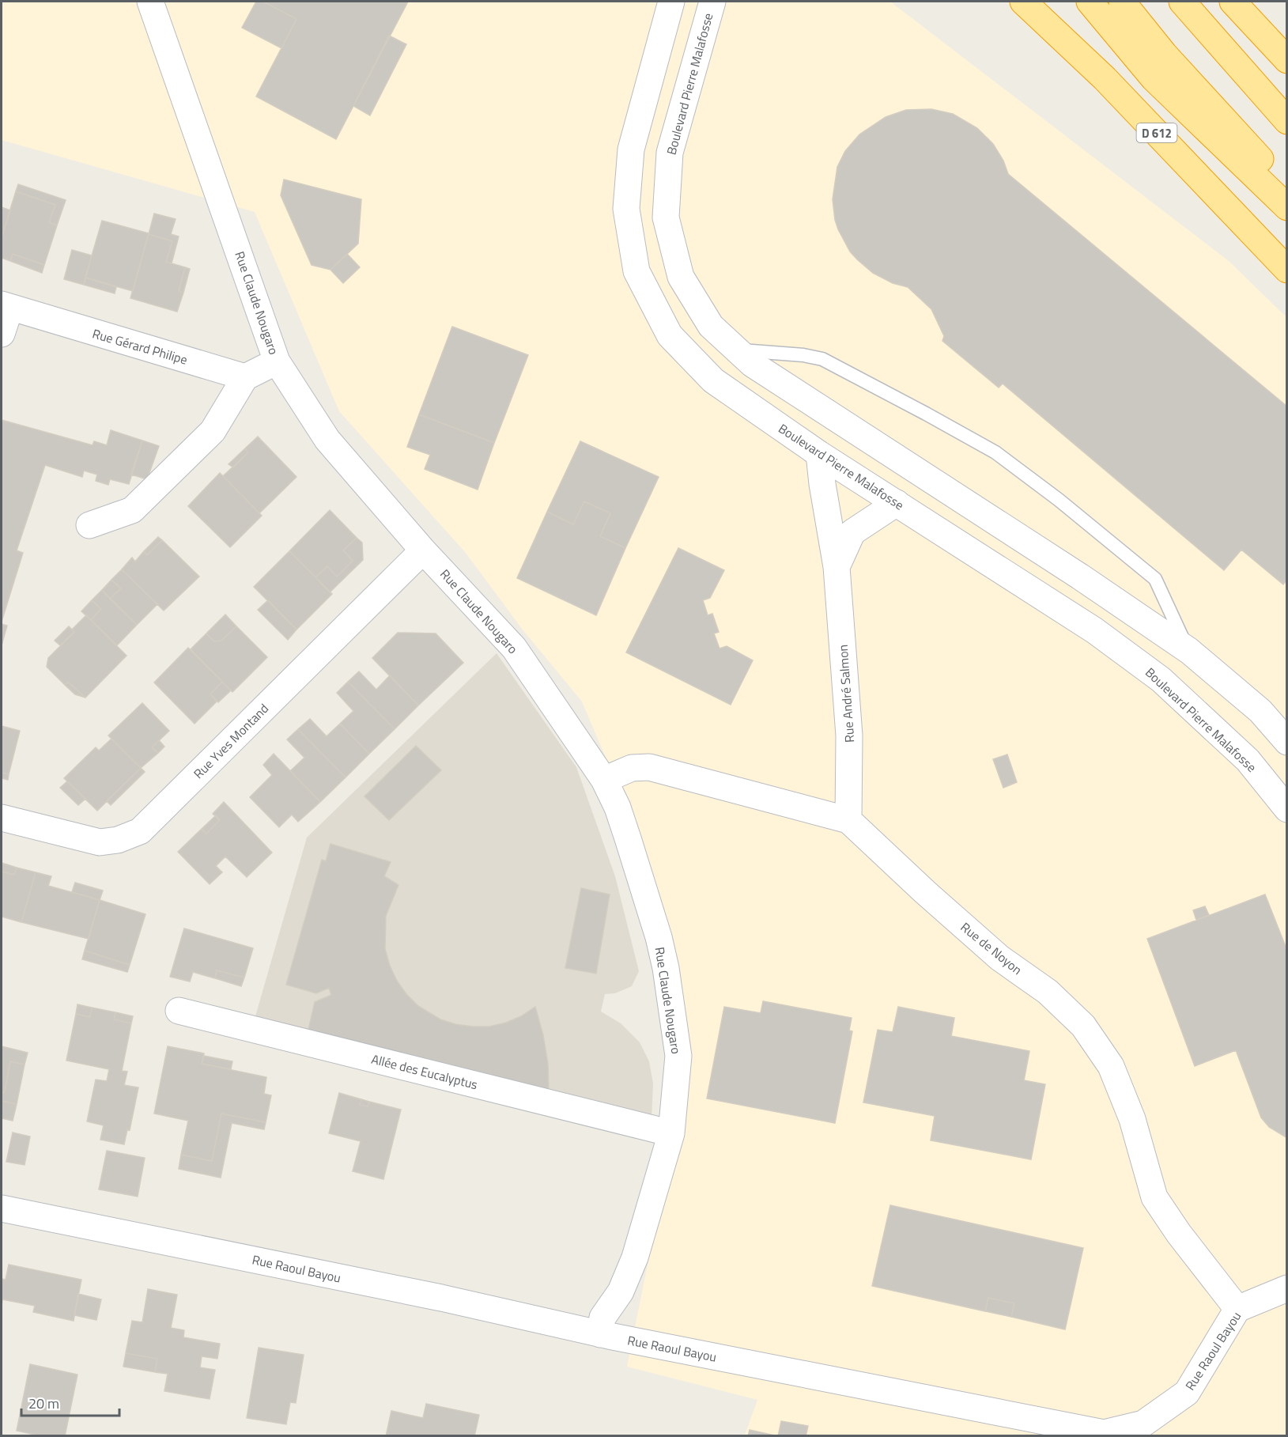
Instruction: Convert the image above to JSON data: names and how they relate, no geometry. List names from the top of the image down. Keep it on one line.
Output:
{"streets":{"highway":["D 612"],"street":["Boulevard Pierre Malafosse","Rue Claude Nougaro","Rue Gérard Philipe","Rue André Salmon","Rue Yves Montand","Rue de Noyon","Allée des Eucalyptus","Rue Raoul Bayou"]},"crossings":[["Boulevard Pierre Malafosse","Rue André Salmon"],["Rue Claude Nougaro","Rue Yves Montand"],["Rue Claude Nougaro","Rue de Noyon"],["Rue Claude Nougaro","Allée des Eucalyptus"],["Rue Claude Nougaro","Rue Raoul Bayou"],["Rue André Salmon","Rue de Noyon"],["Rue de Noyon","Rue Raoul Bayou"]],"scale_bar":"20 m"}
